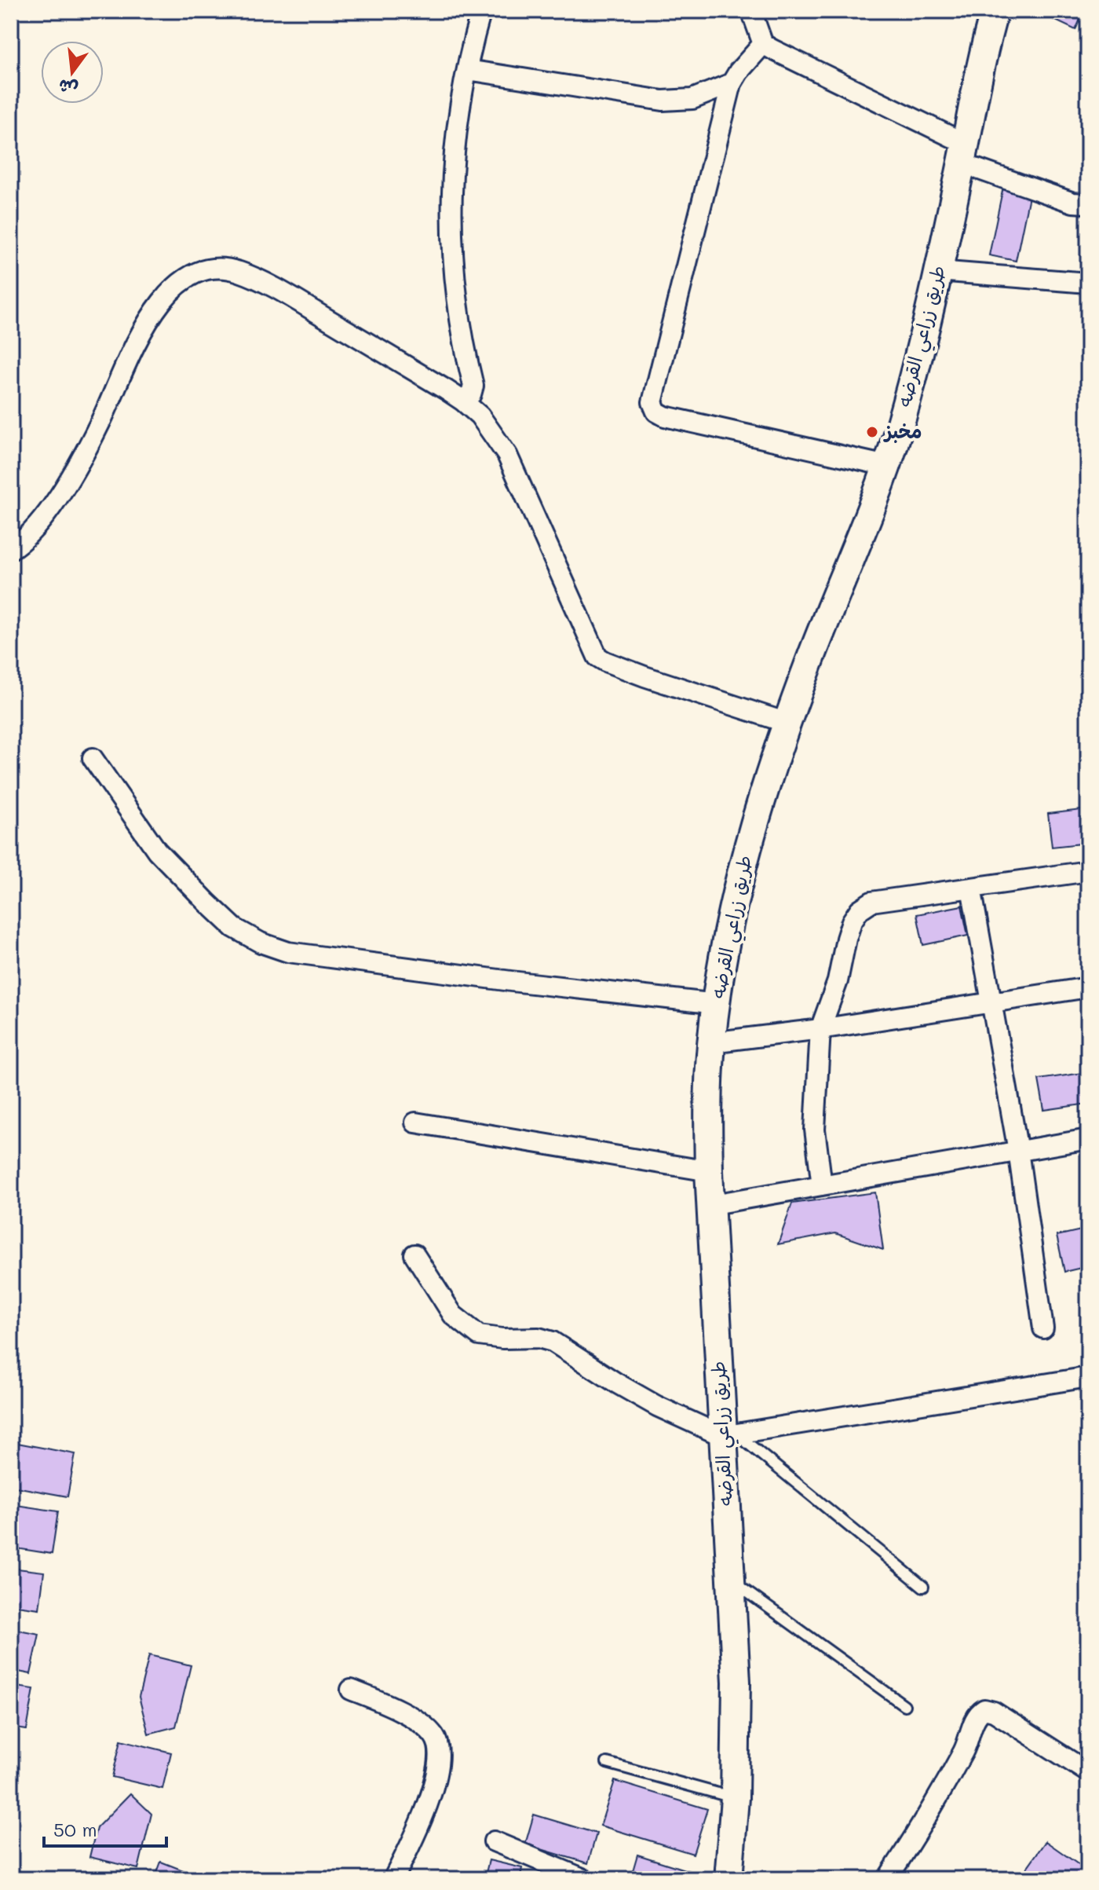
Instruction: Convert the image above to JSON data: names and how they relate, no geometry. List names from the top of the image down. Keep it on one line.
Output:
{"streets":{"main road":["طريق زراعي القرضه"]},"places":["مخبز"],"scale_bar":"50 m","north":"bottom"}
